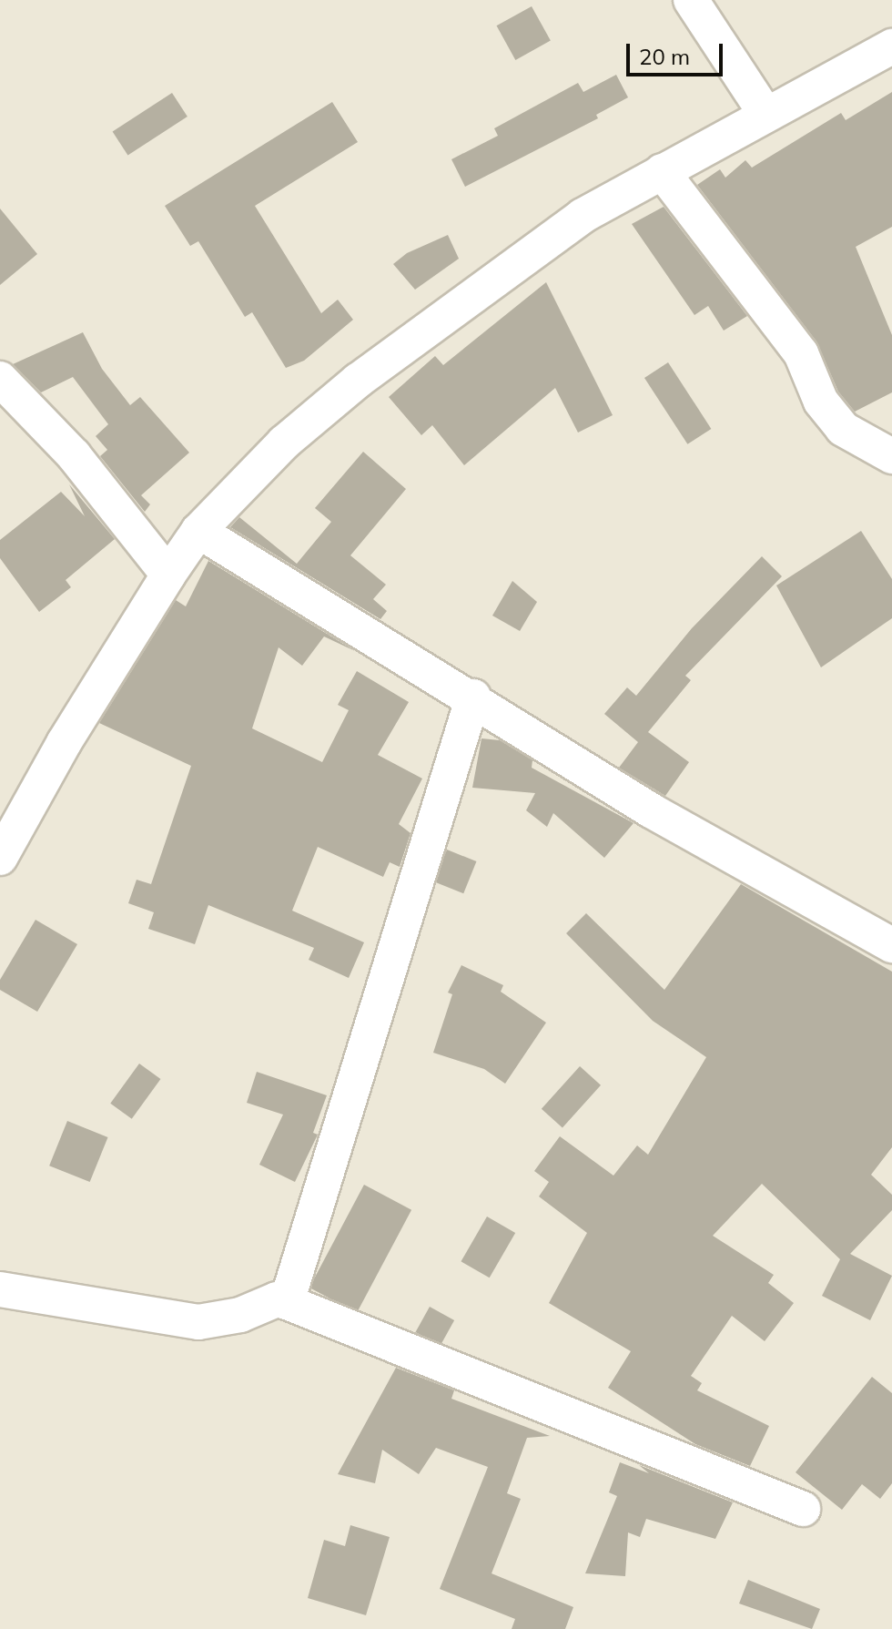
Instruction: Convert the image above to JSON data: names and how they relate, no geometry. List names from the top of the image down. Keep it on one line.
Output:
{"scale_bar":"20 m"}
